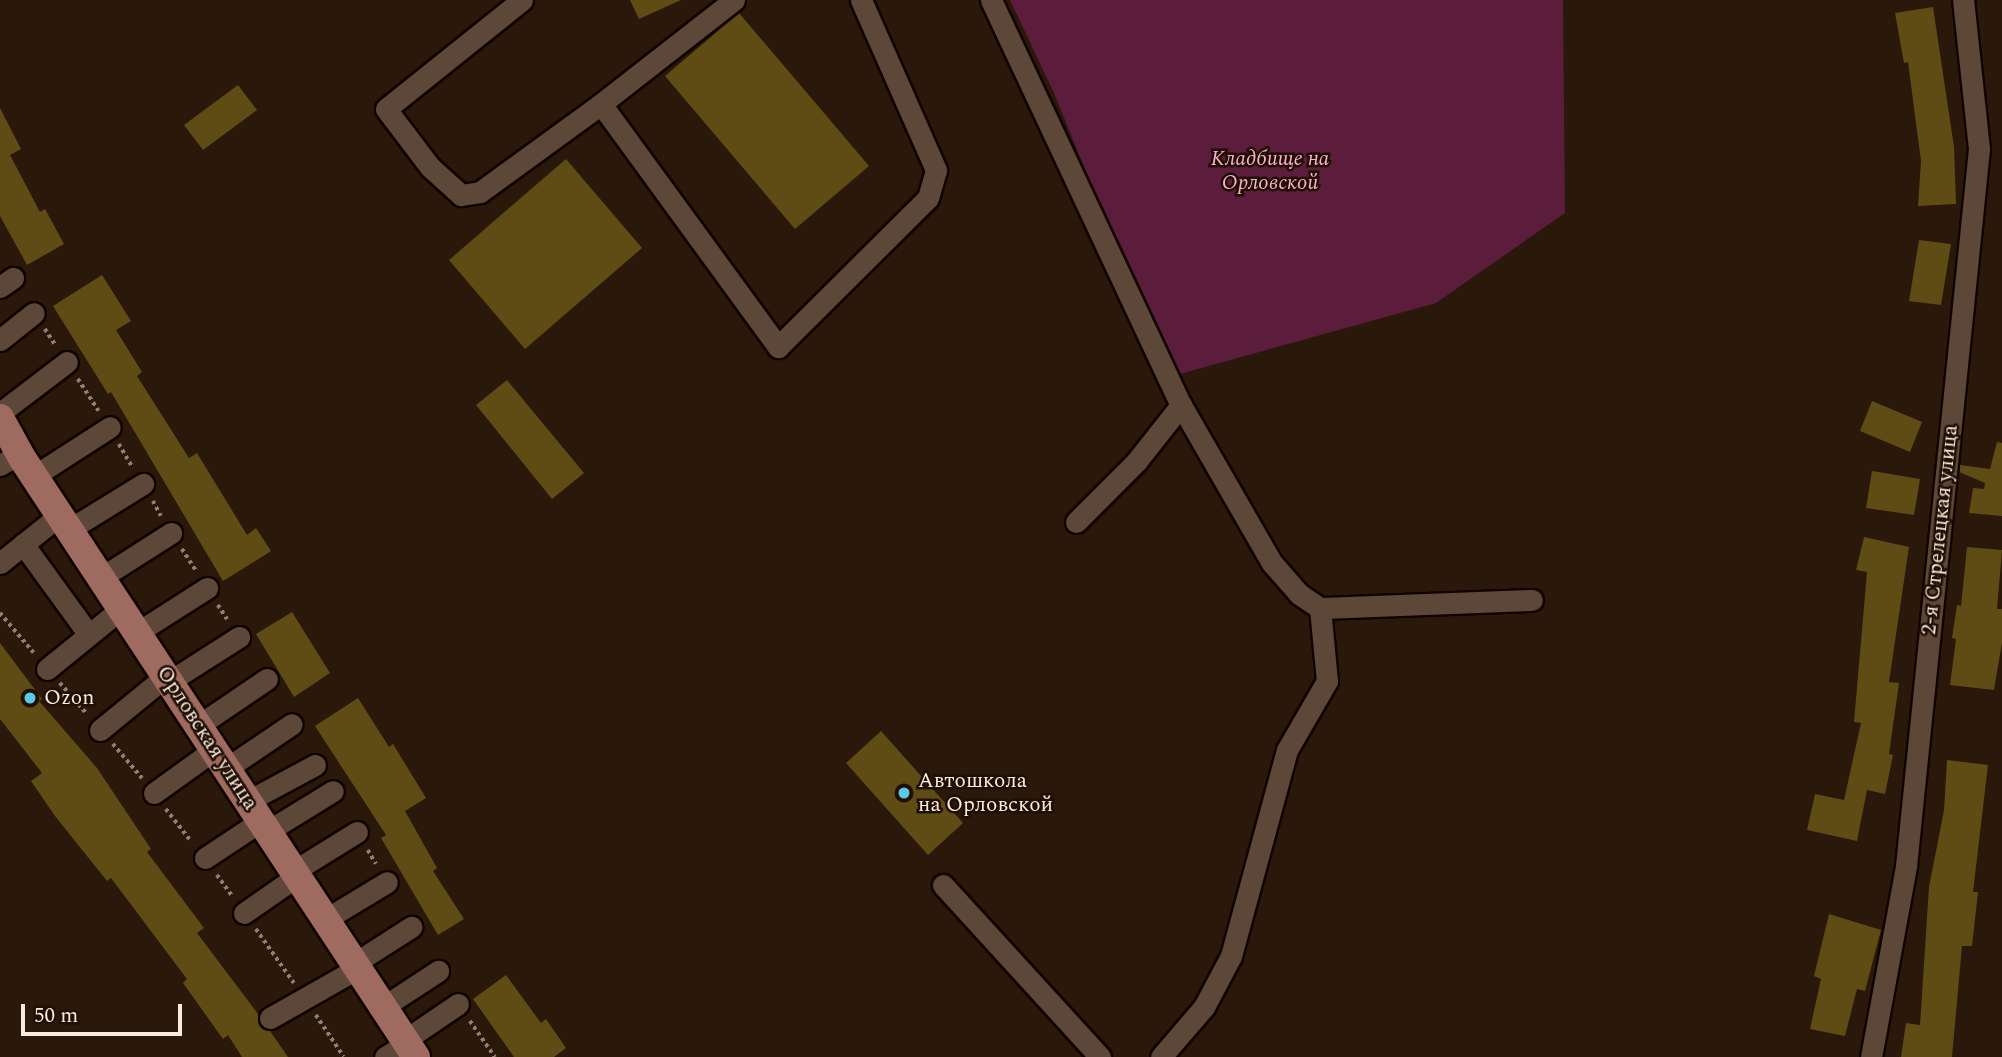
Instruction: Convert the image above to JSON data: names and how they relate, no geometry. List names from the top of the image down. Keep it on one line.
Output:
{"streets":{"main road":["Орловская улица"],"street":["2-я Стрелецкая улица"]},"parks":["Кладбище на Орловской"],"places":["Ozon","Автошкола на Орловской"],"scale_bar":"50 m"}
